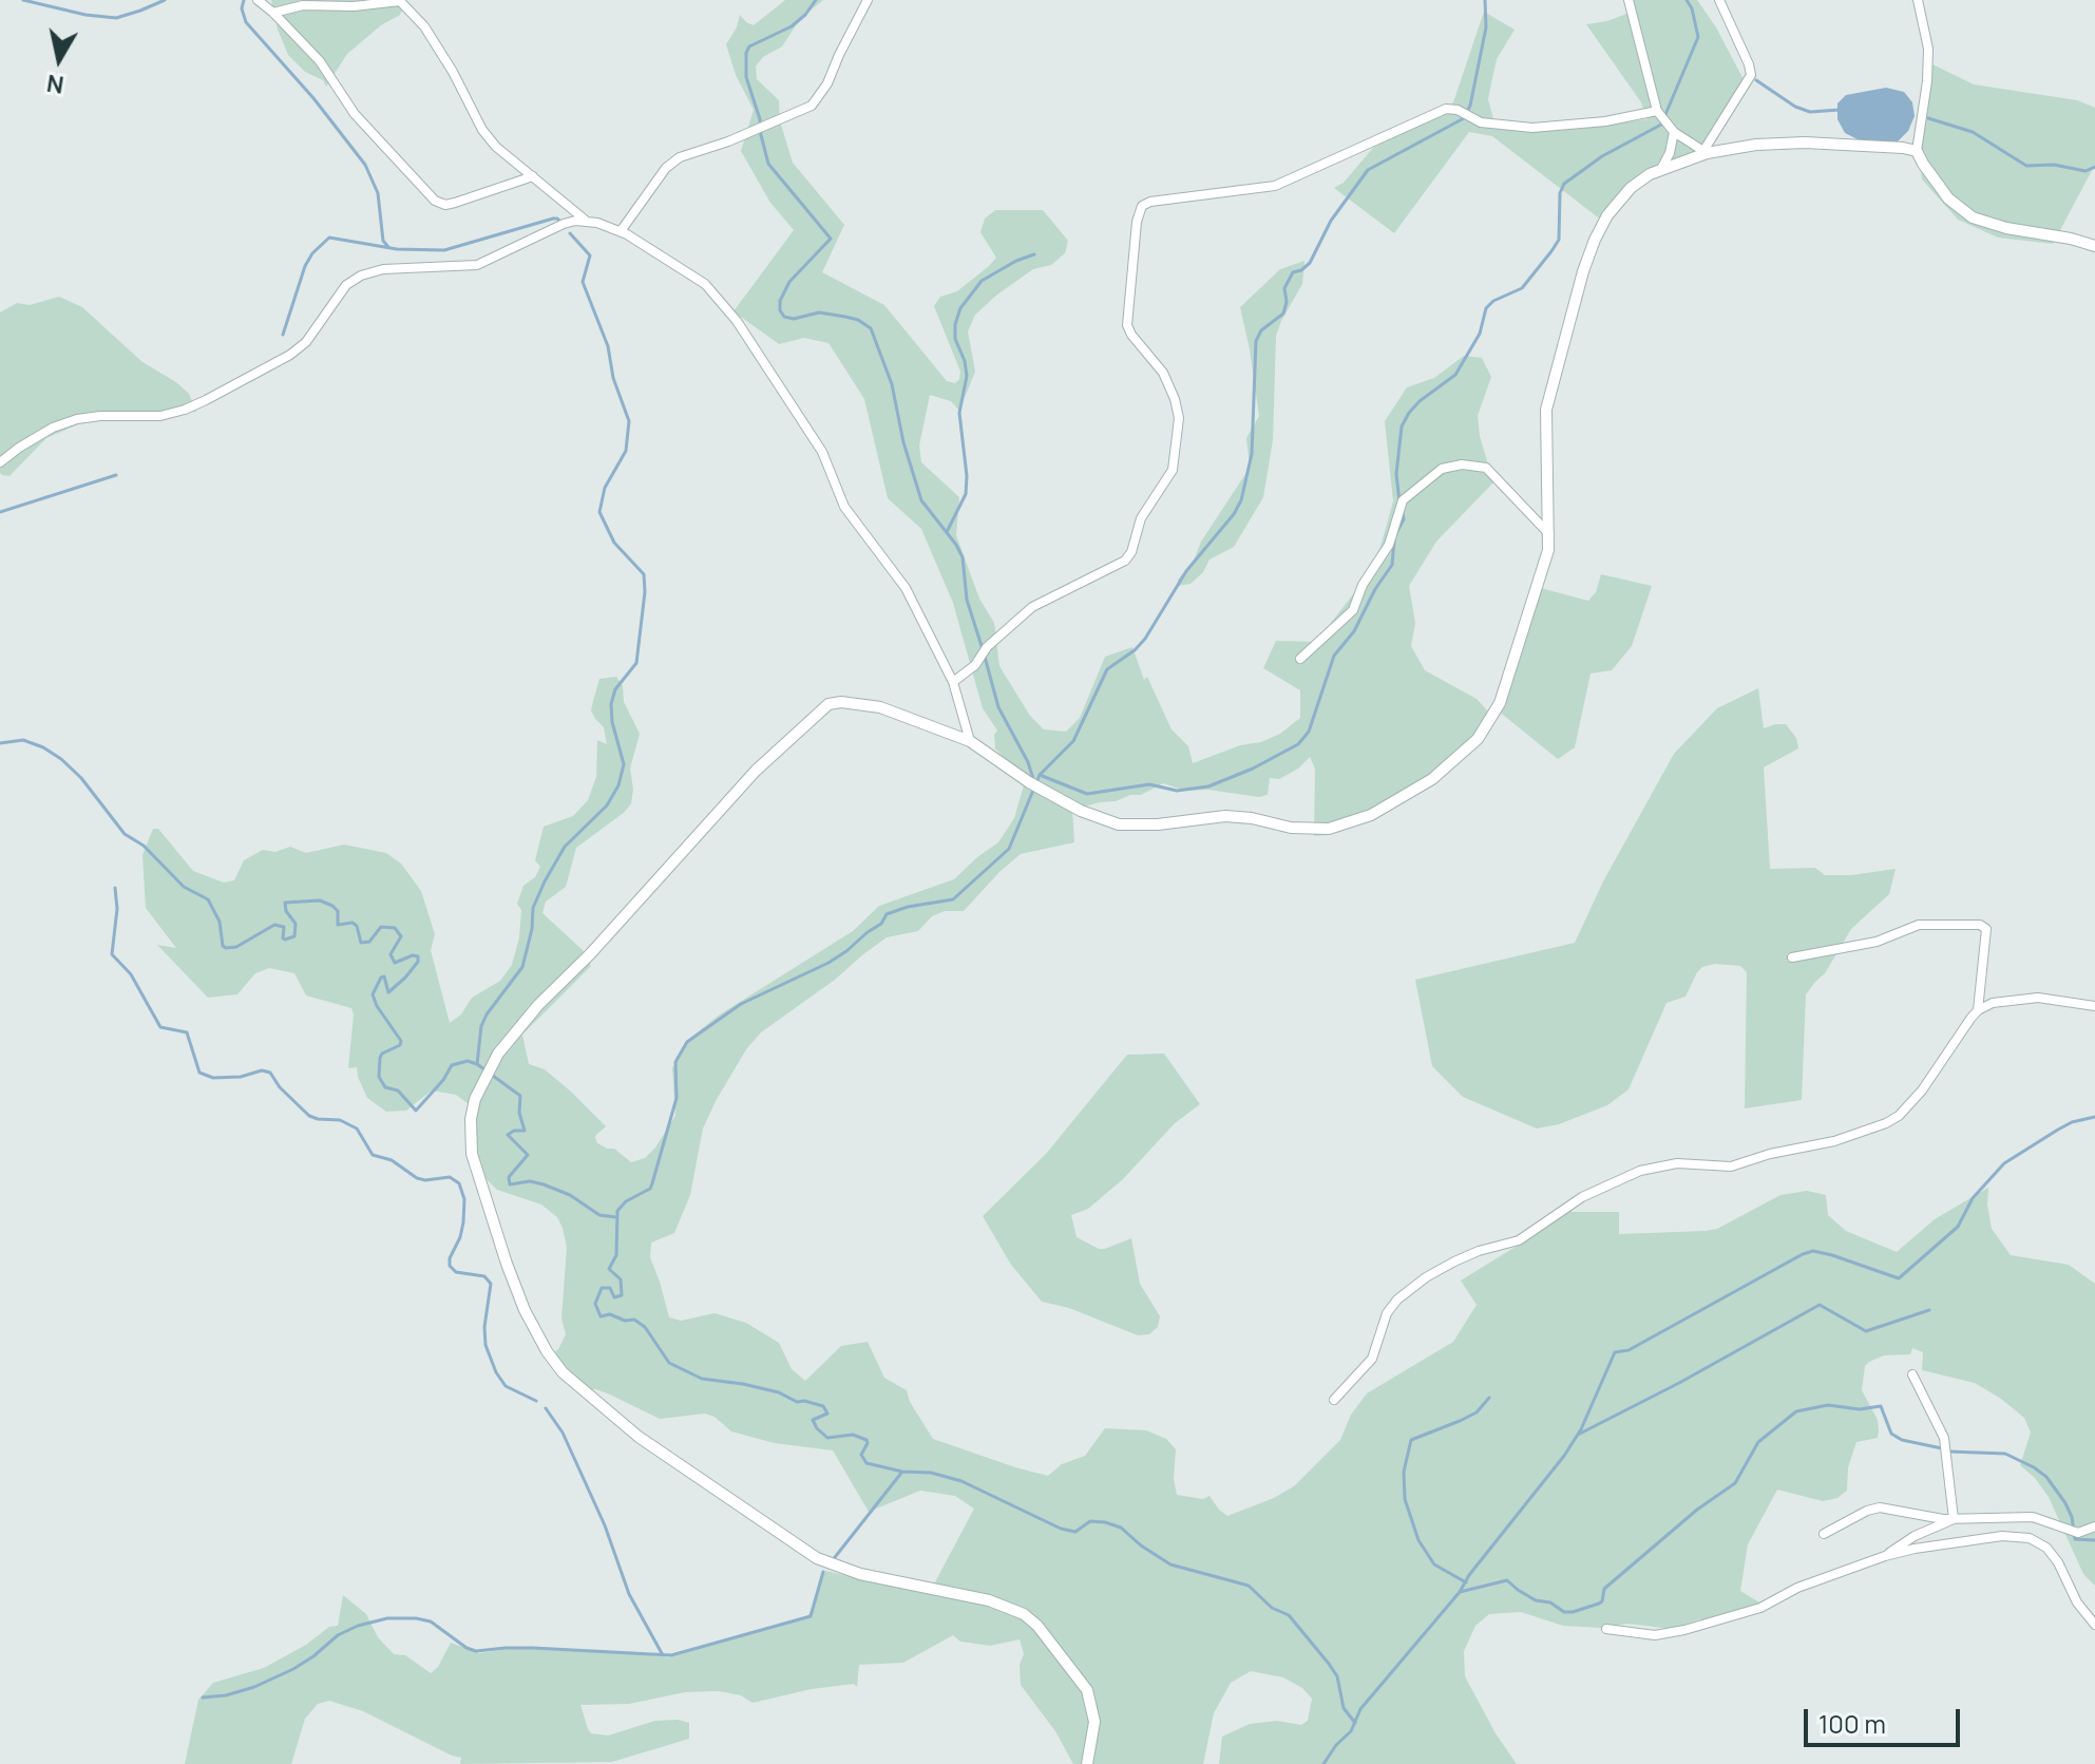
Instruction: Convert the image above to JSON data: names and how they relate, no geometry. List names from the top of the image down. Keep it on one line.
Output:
{"scale_bar":"100 m","north":"bottom"}
